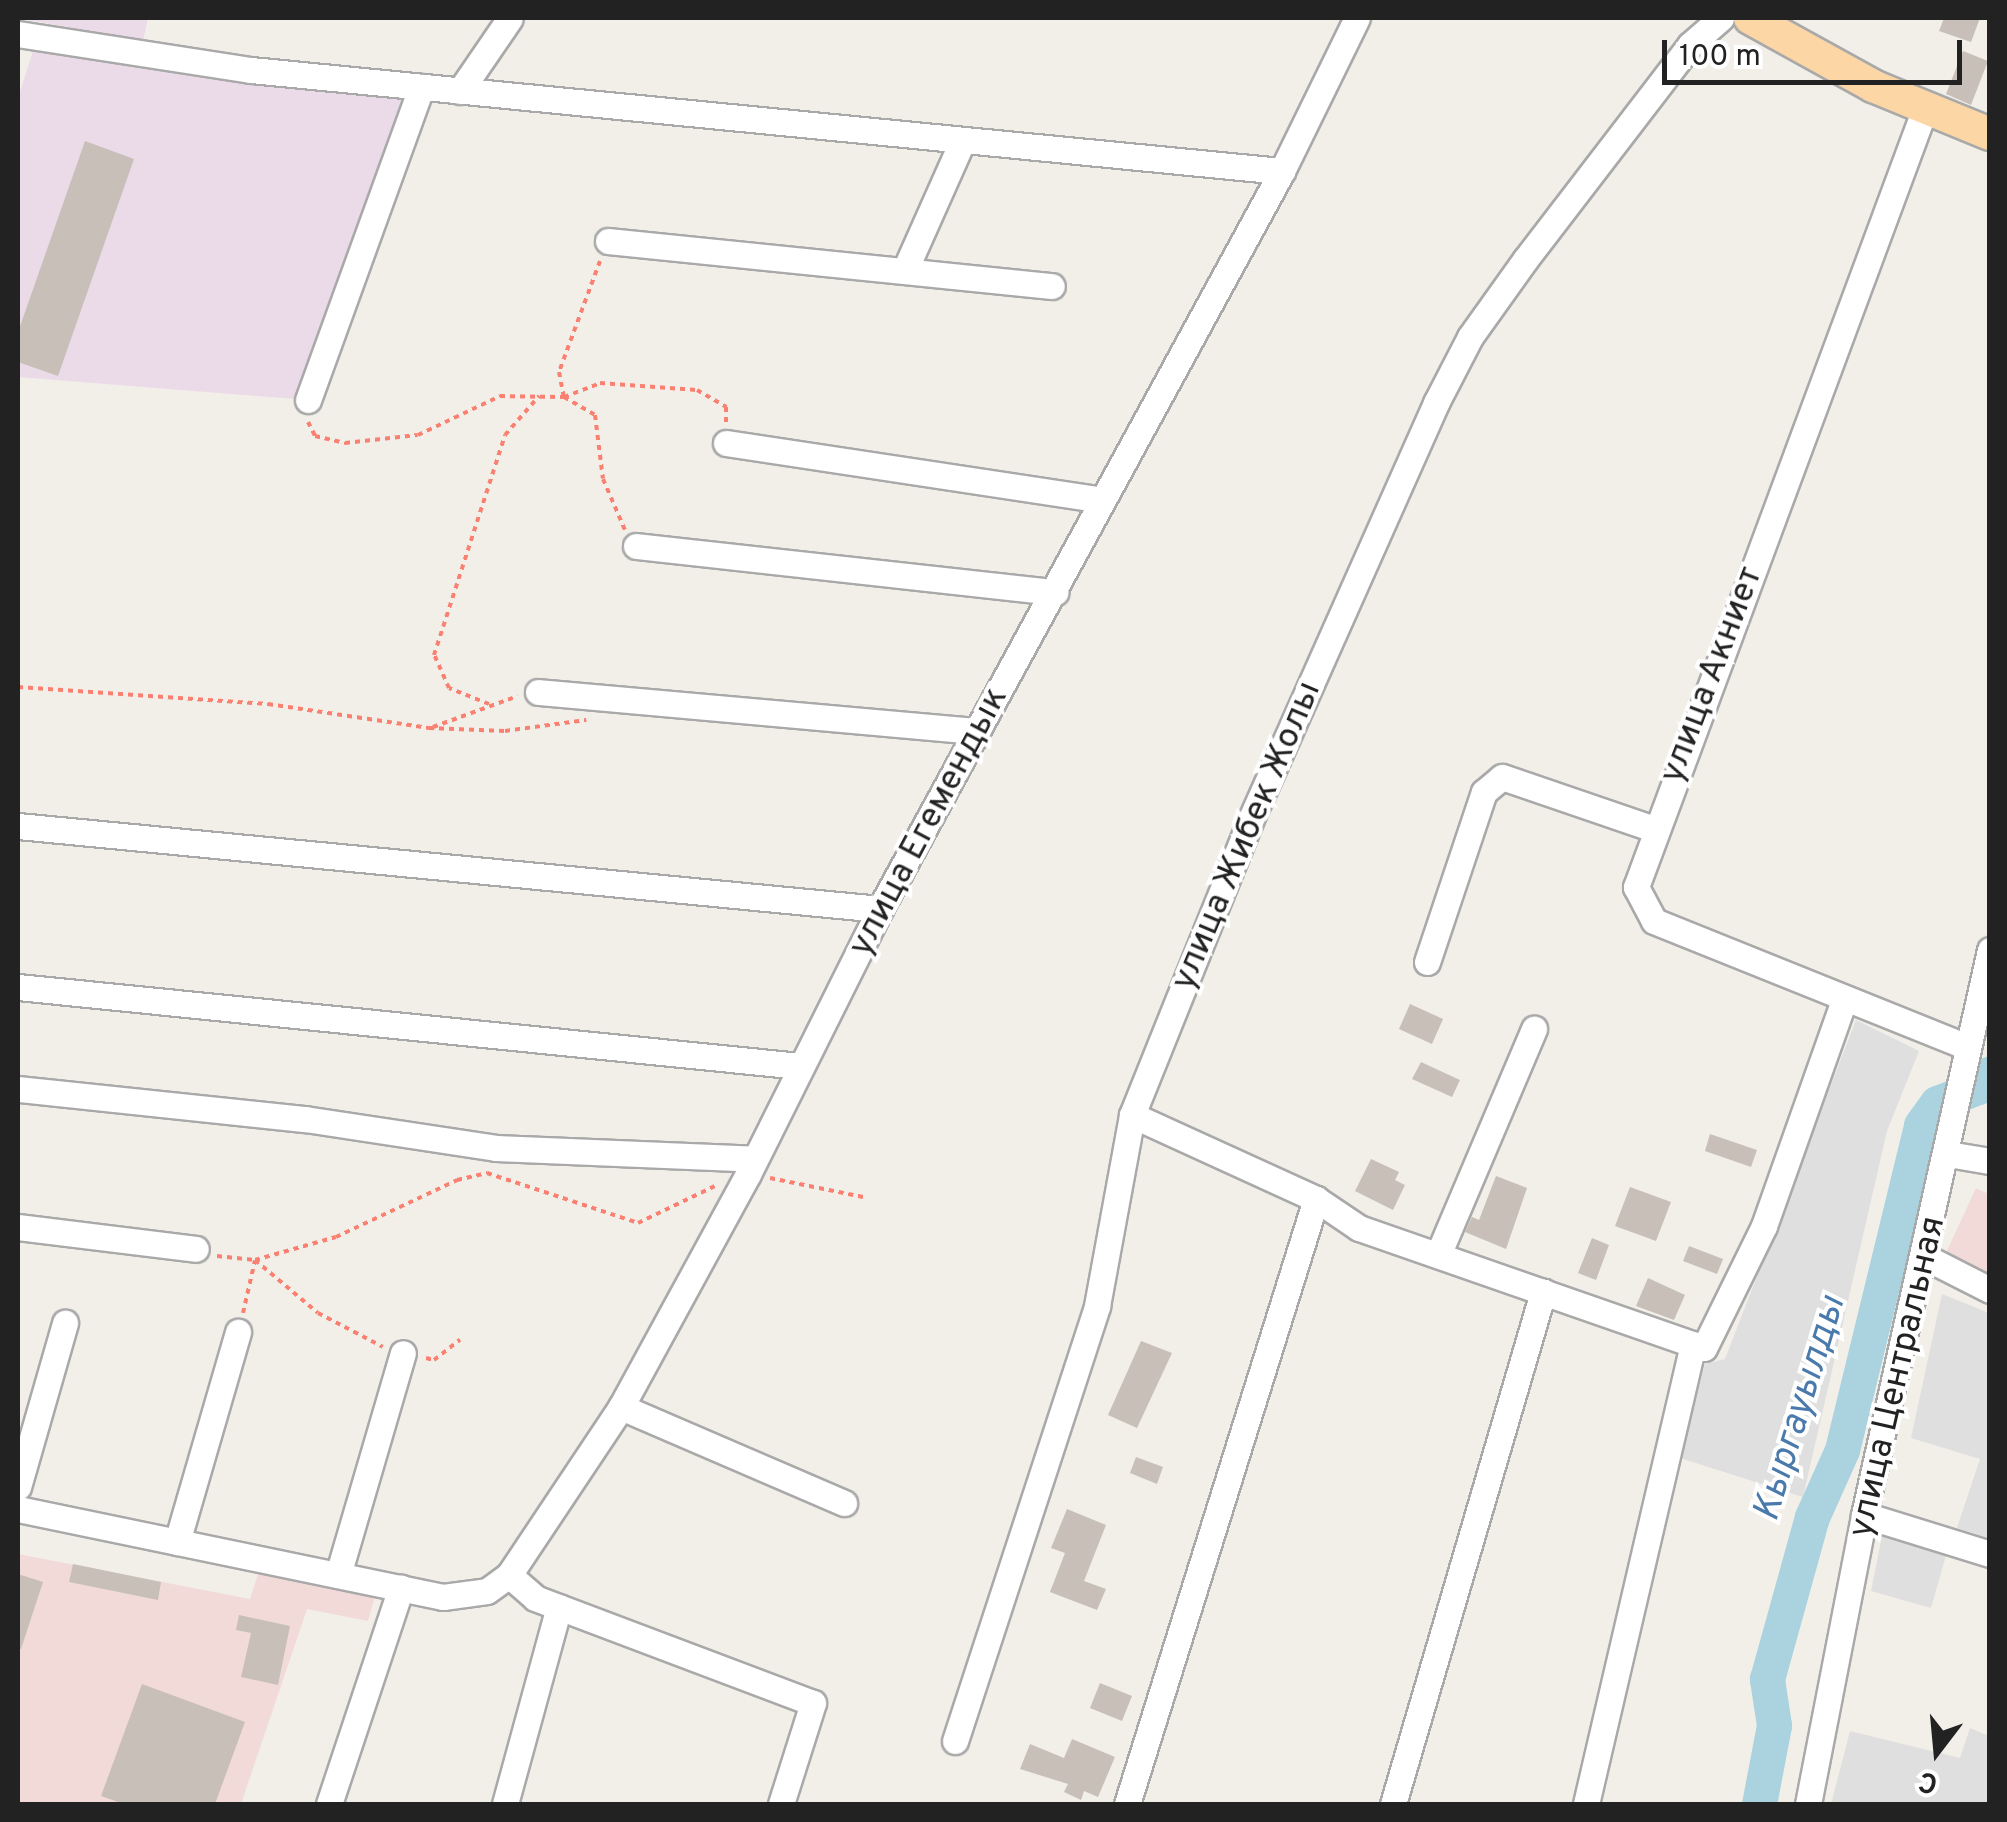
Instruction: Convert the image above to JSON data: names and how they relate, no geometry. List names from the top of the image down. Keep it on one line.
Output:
{"streets":{"street":["улица Акниет","улица Егемендык","улица Жибек Жолы","улица Центральная"]},"crossings":[["улица Акниет","улица Центральная"]],"water":["Кыргауылды"],"scale_bar":"100 m","north":"bottom"}
